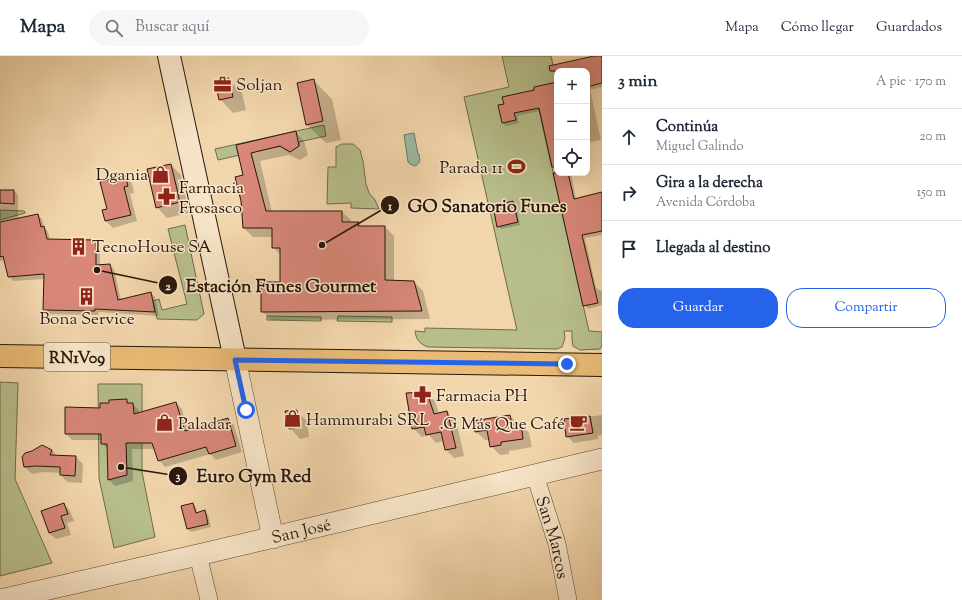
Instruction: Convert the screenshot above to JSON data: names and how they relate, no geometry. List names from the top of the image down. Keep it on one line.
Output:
{"streets":{"main road":["RN1V09"],"street":["San José","San Marcos"]},"crossings":[["San José","San Marcos"]],"places":{"office":["Soljan"],"sports":["Parada 11"],"shop":["Dgania","Hammurabi SRL","Paladar"],"pharmacy":["Farmacia Frosasco","Farmacia PH"],"other":["GO Sanatorio Funes","Estación Funes Gourmet","Euro Gym Red"],"building":["TecnoHouse SA","Bona Service"],"cafe":[".G Más Que Café"]},"page":{"header":"Mapa","search":"Buscar aquí","nav":["Mapa","Cómo llegar","Guardados"],"heading":["3 min","A pie · 170 m"],"map_buttons":["+","−"],"list":[["Continúa","Miguel Galindo","20 m"],["Gira a la derecha","Avenida Córdoba","150 m"],"Llegada al destino"],"buttons":["Guardar","Compartir"]}}
